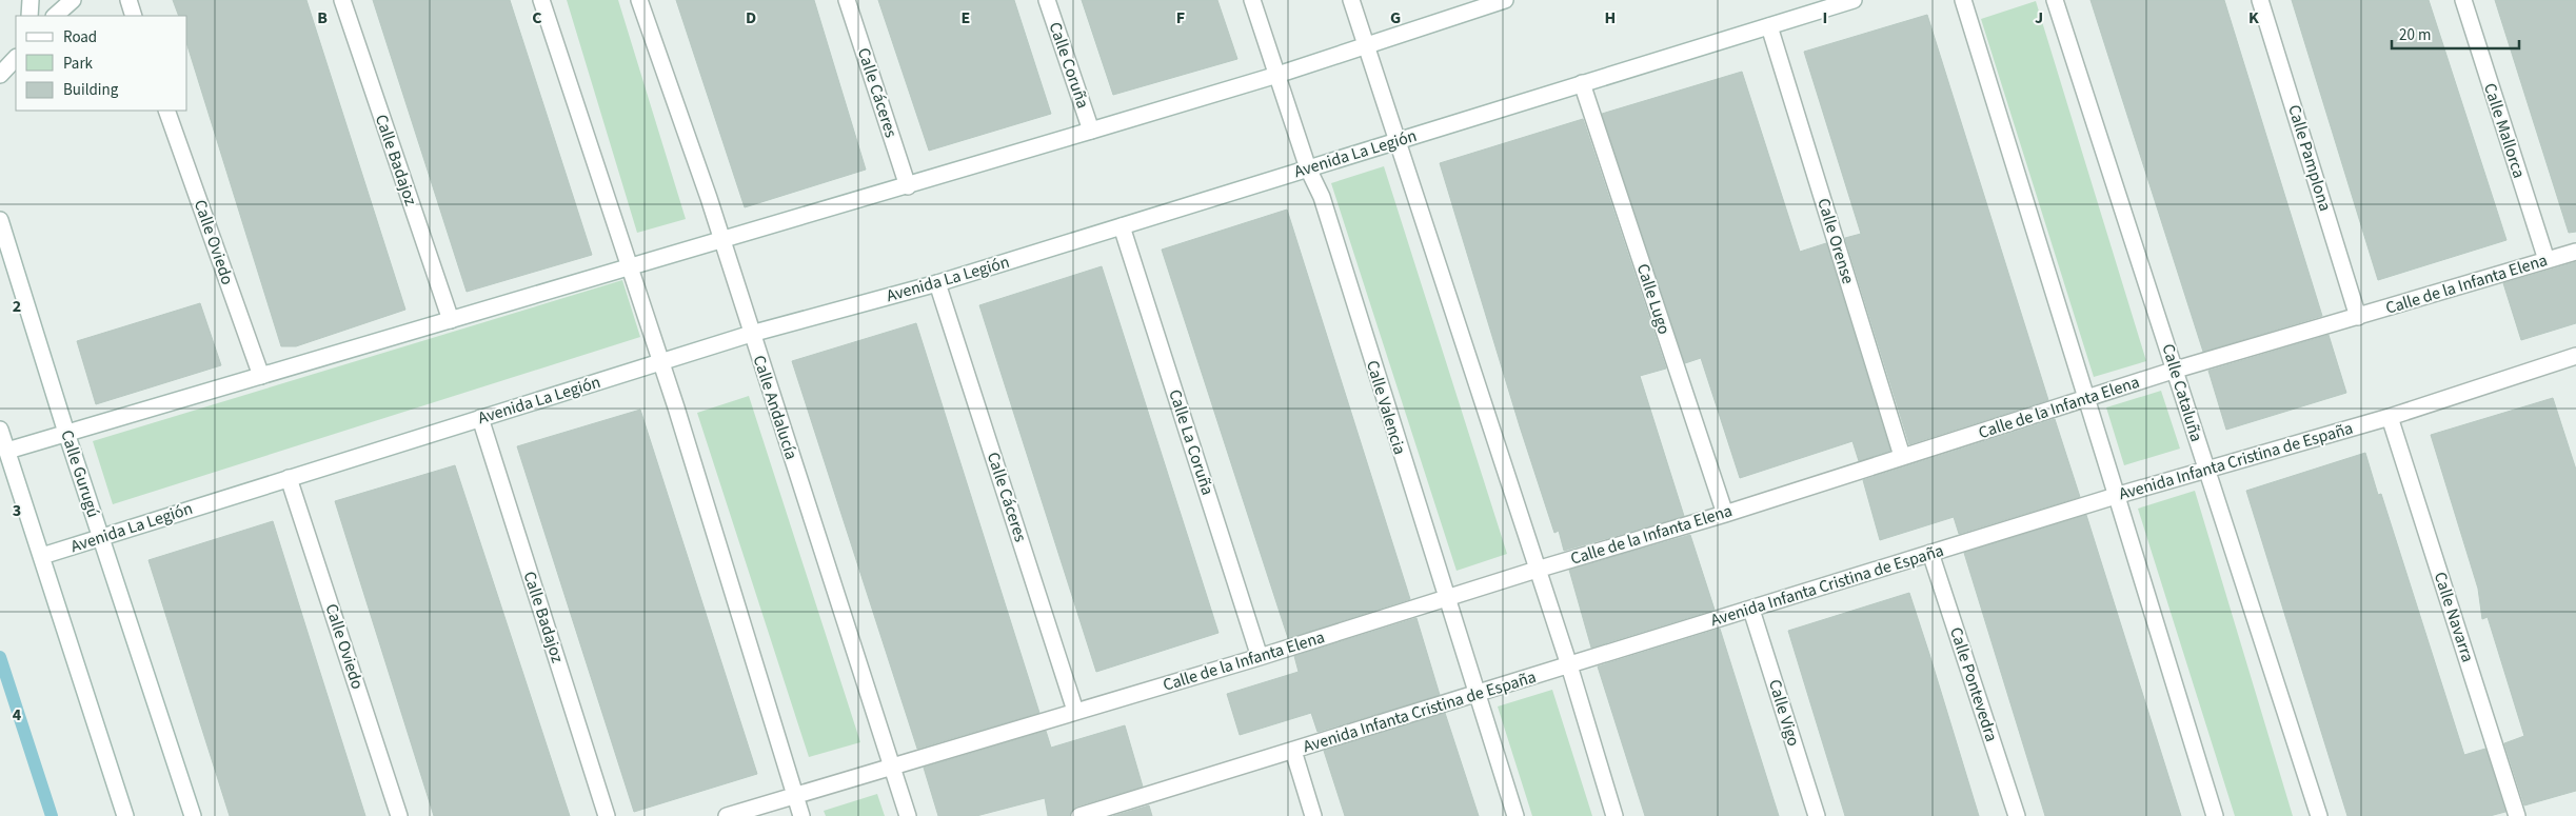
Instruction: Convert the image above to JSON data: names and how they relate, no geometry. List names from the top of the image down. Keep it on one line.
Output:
{"streets":{"street":["Calle Coruña","Calle Cáceres","Calle Mallorca","Avenida La Legión","Calle Pamplona","Calle Badajoz","Calle Orense","Calle Oviedo","Calle de la Infanta Elena","Calle Lugo","Calle Cataluña","Calle Andalucía","Calle Valencia","Calle La Coruña","Avenida Infanta Cristina de España","Calle Gurugú","Calle Navarra","Calle Pontevedra","Calle Vigo"]},"crossings":[["Calle Cáceres","Avenida La Legión"],["Calle Cáceres","Calle de la Infanta Elena"],["Calle Mallorca","Calle de la Infanta Elena"],["Avenida La Legión","Calle Badajoz"],["Avenida La Legión","Calle Orense"],["Avenida La Legión","Calle Oviedo"],["Avenida La Legión","Calle Lugo"],["Avenida La Legión","Calle Andalucía"],["Avenida La Legión","Calle Valencia"],["Avenida La Legión","Calle La Coruña"],["Avenida La Legión","Calle Gurugú"],["Calle Pamplona","Calle de la Infanta Elena"],["Calle Orense","Calle de la Infanta Elena"],["Calle de la Infanta Elena","Calle Lugo"],["Calle de la Infanta Elena","Calle Cataluña"],["Calle de la Infanta Elena","Calle Andalucía"],["Calle de la Infanta Elena","Calle Valencia"],["Calle de la Infanta Elena","Calle La Coruña"],["Calle Cataluña","Avenida Infanta Cristina de España"],["Calle Valencia","Avenida Infanta Cristina de España"],["Avenida Infanta Cristina de España","Calle Navarra"],["Avenida Infanta Cristina de España","Calle Pontevedra"],["Avenida Infanta Cristina de España","Calle Vigo"]],"legend":["Road","Park","Building"],"scale_bar":"20 m","grid":{"columns":["B","C","D","E","F","G","H","I","J","K"],"rows":["2","3","4"]}}
